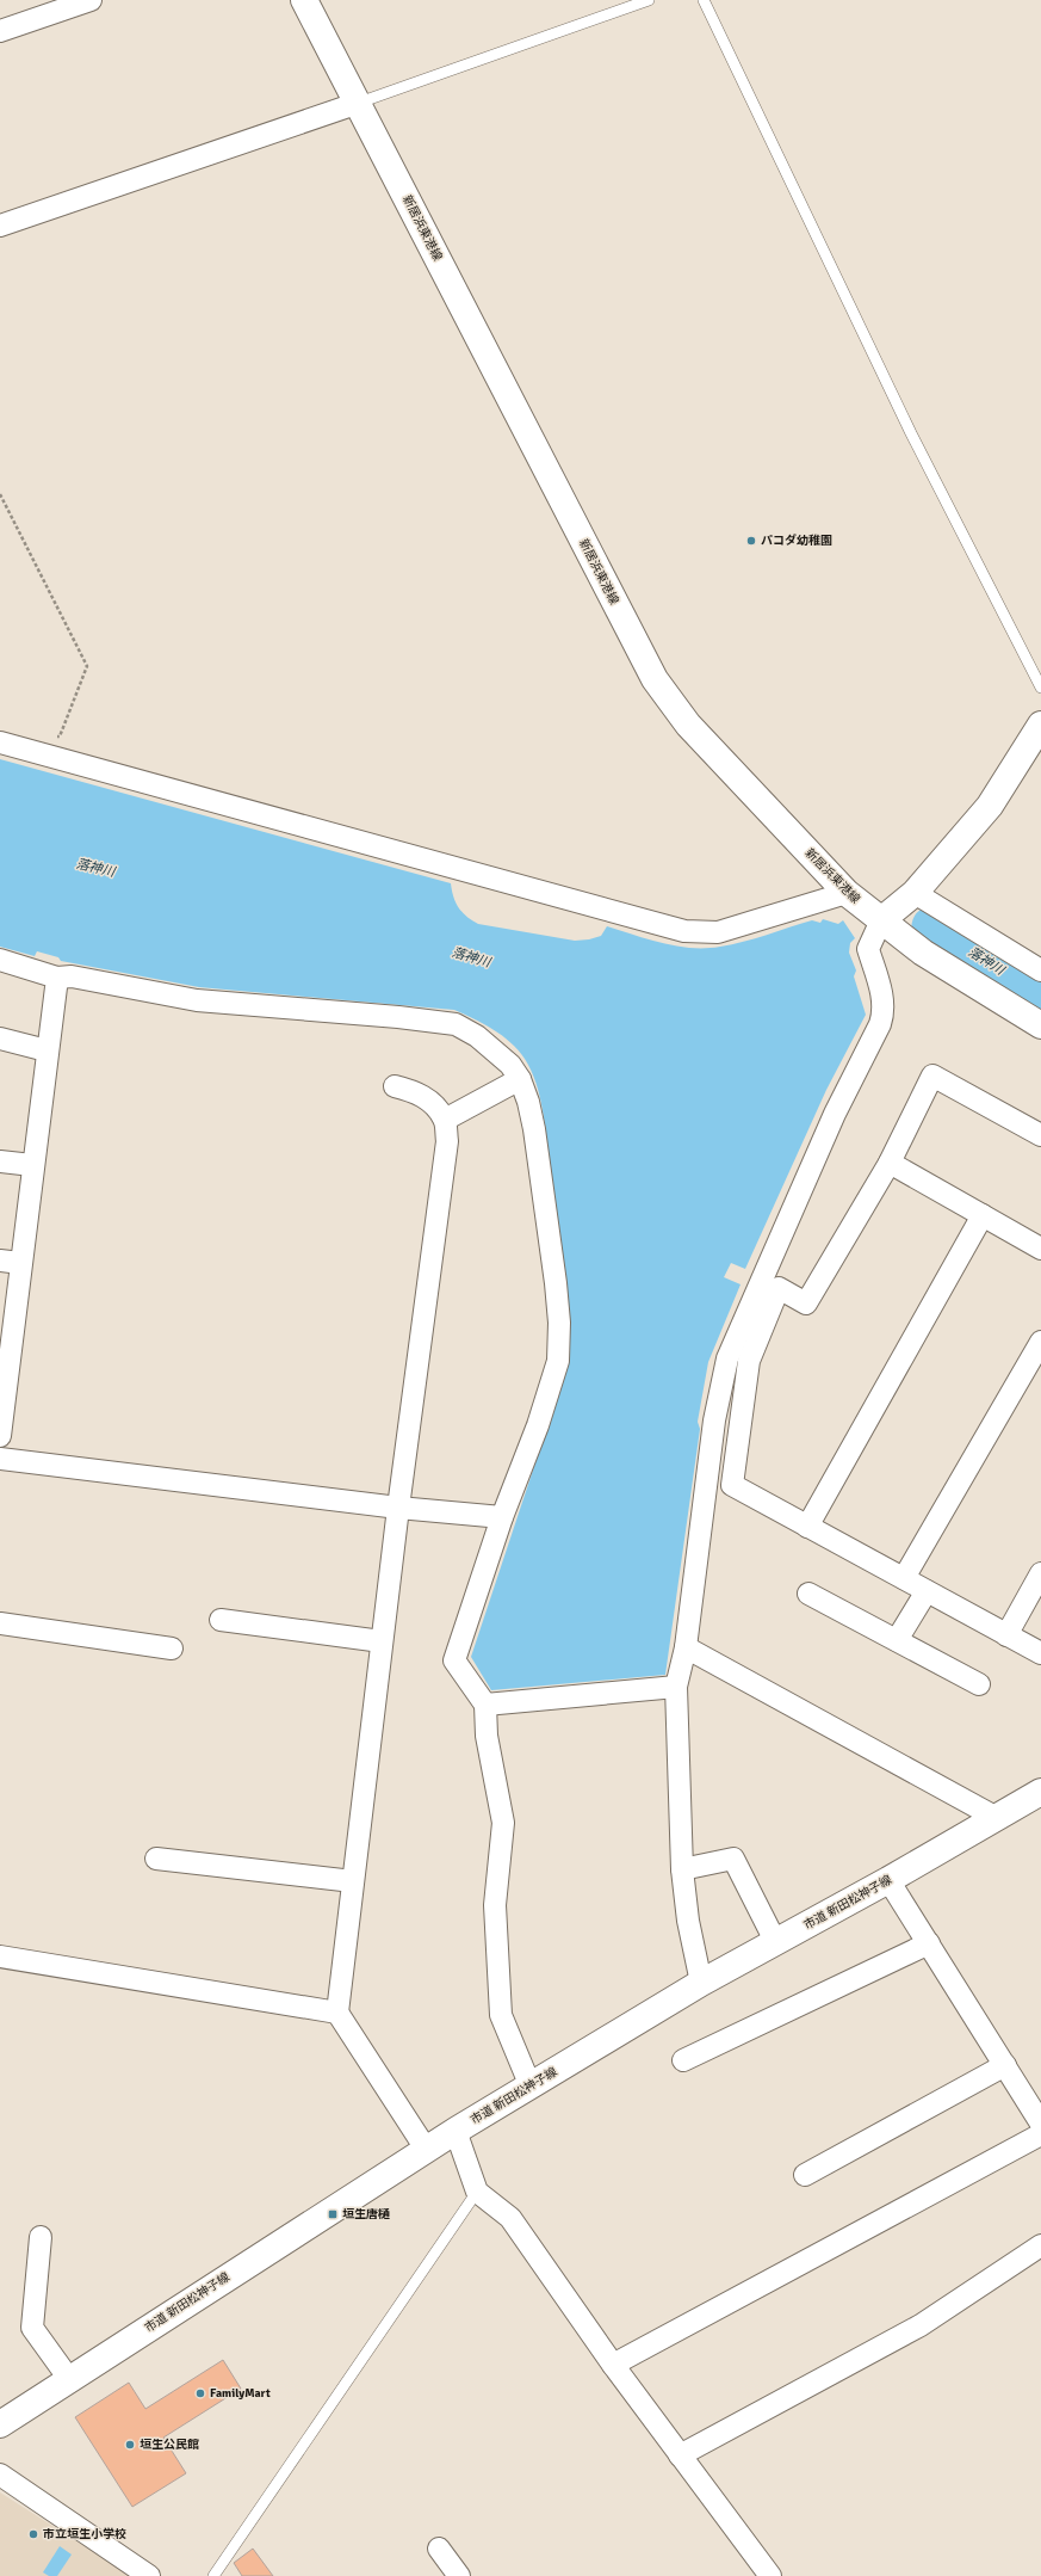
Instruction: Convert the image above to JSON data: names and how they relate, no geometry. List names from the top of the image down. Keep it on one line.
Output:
{"streets":{"street":["新居浜東港線","市道 新田松神子線"]},"water":["落神川"],"places":{"other":["パコダ幼稚園","FamilyMart","垣生公民館","市立垣生小学校"],"transit":["垣生唐樋"]}}
